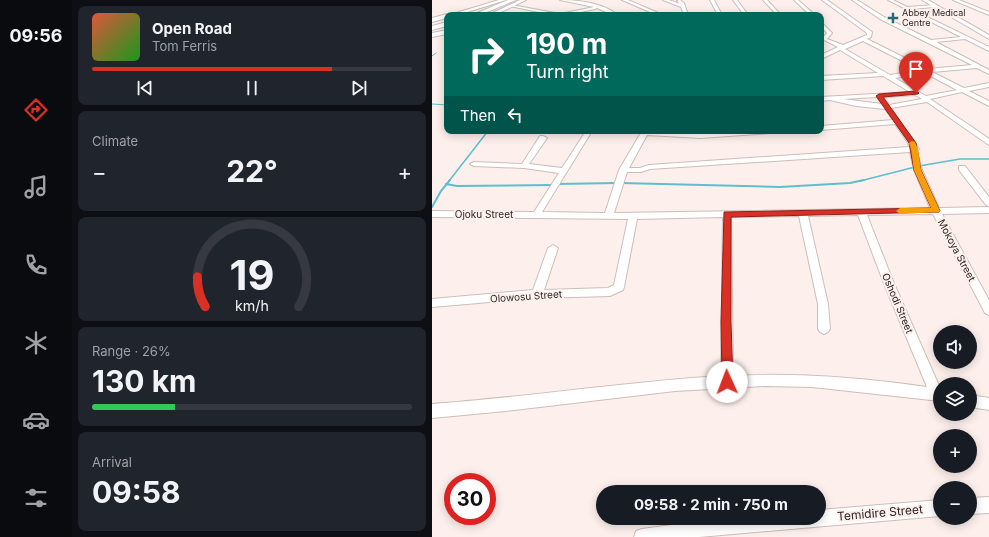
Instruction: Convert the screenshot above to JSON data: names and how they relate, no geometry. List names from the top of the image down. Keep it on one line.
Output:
{"streets":{"street":["Ojoku Street","Mokoya Street","Olowosu Street","Oshodi Street","Temidire Street"]},"crossings":[["Ojoku Street","Mokoya Street"],["Ojoku Street","Olowosu Street"],["Ojoku Street","Oshodi Street"]],"places":{"health":["Abbey Medical Centre"]},"page":{"tabs":"09:56","turn":["190 m","Turn right"],"song":["Open Road","Tom Ferris"],"then":"Then","tile":["Climate",["Range · 26%","130 km"],["Arrival","09:58"]],"heat":["−","22°","+"],"map_buttons":["+","−"],"limit":"30","trip":"09:58 · 2 min · 750 m","gauge":["19","km/h"]}}
